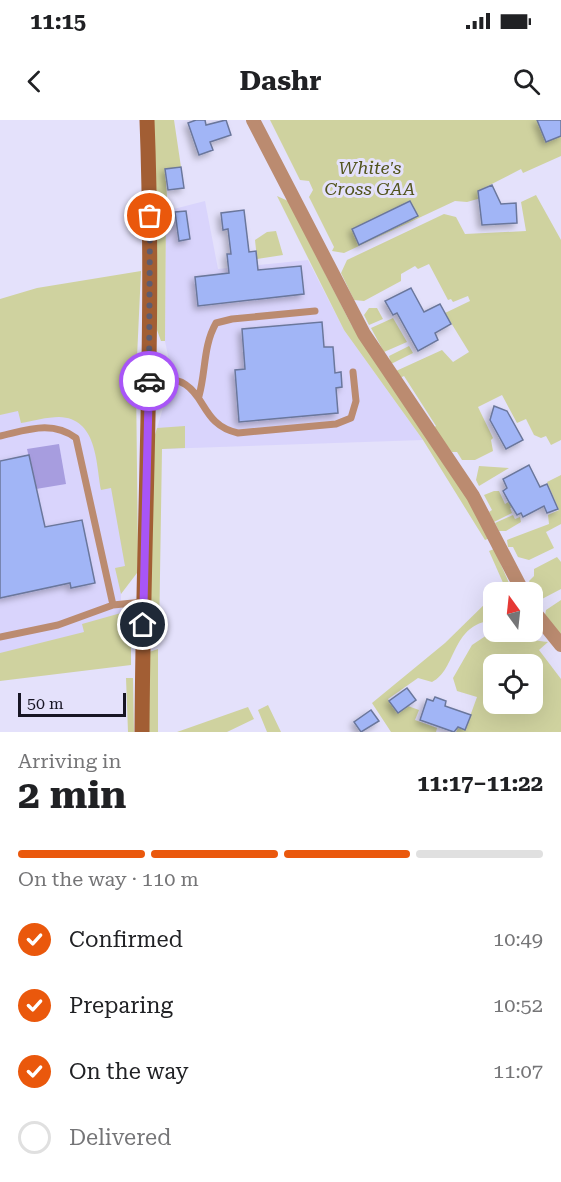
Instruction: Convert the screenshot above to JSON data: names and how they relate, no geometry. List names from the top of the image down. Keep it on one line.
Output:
{"parks":["White's Cross GAA"],"scale_bar":"50 m","north":"top","page":{"status":"11:15","header":"Dashr","scale":"50 m","heading":["2 min","Arriving in","11:17–11:22"],"bar":"On the way · 110 m","list":[["Confirmed","10:49"],["Preparing","10:52"],["On the way","11:07"],"Delivered"]}}
